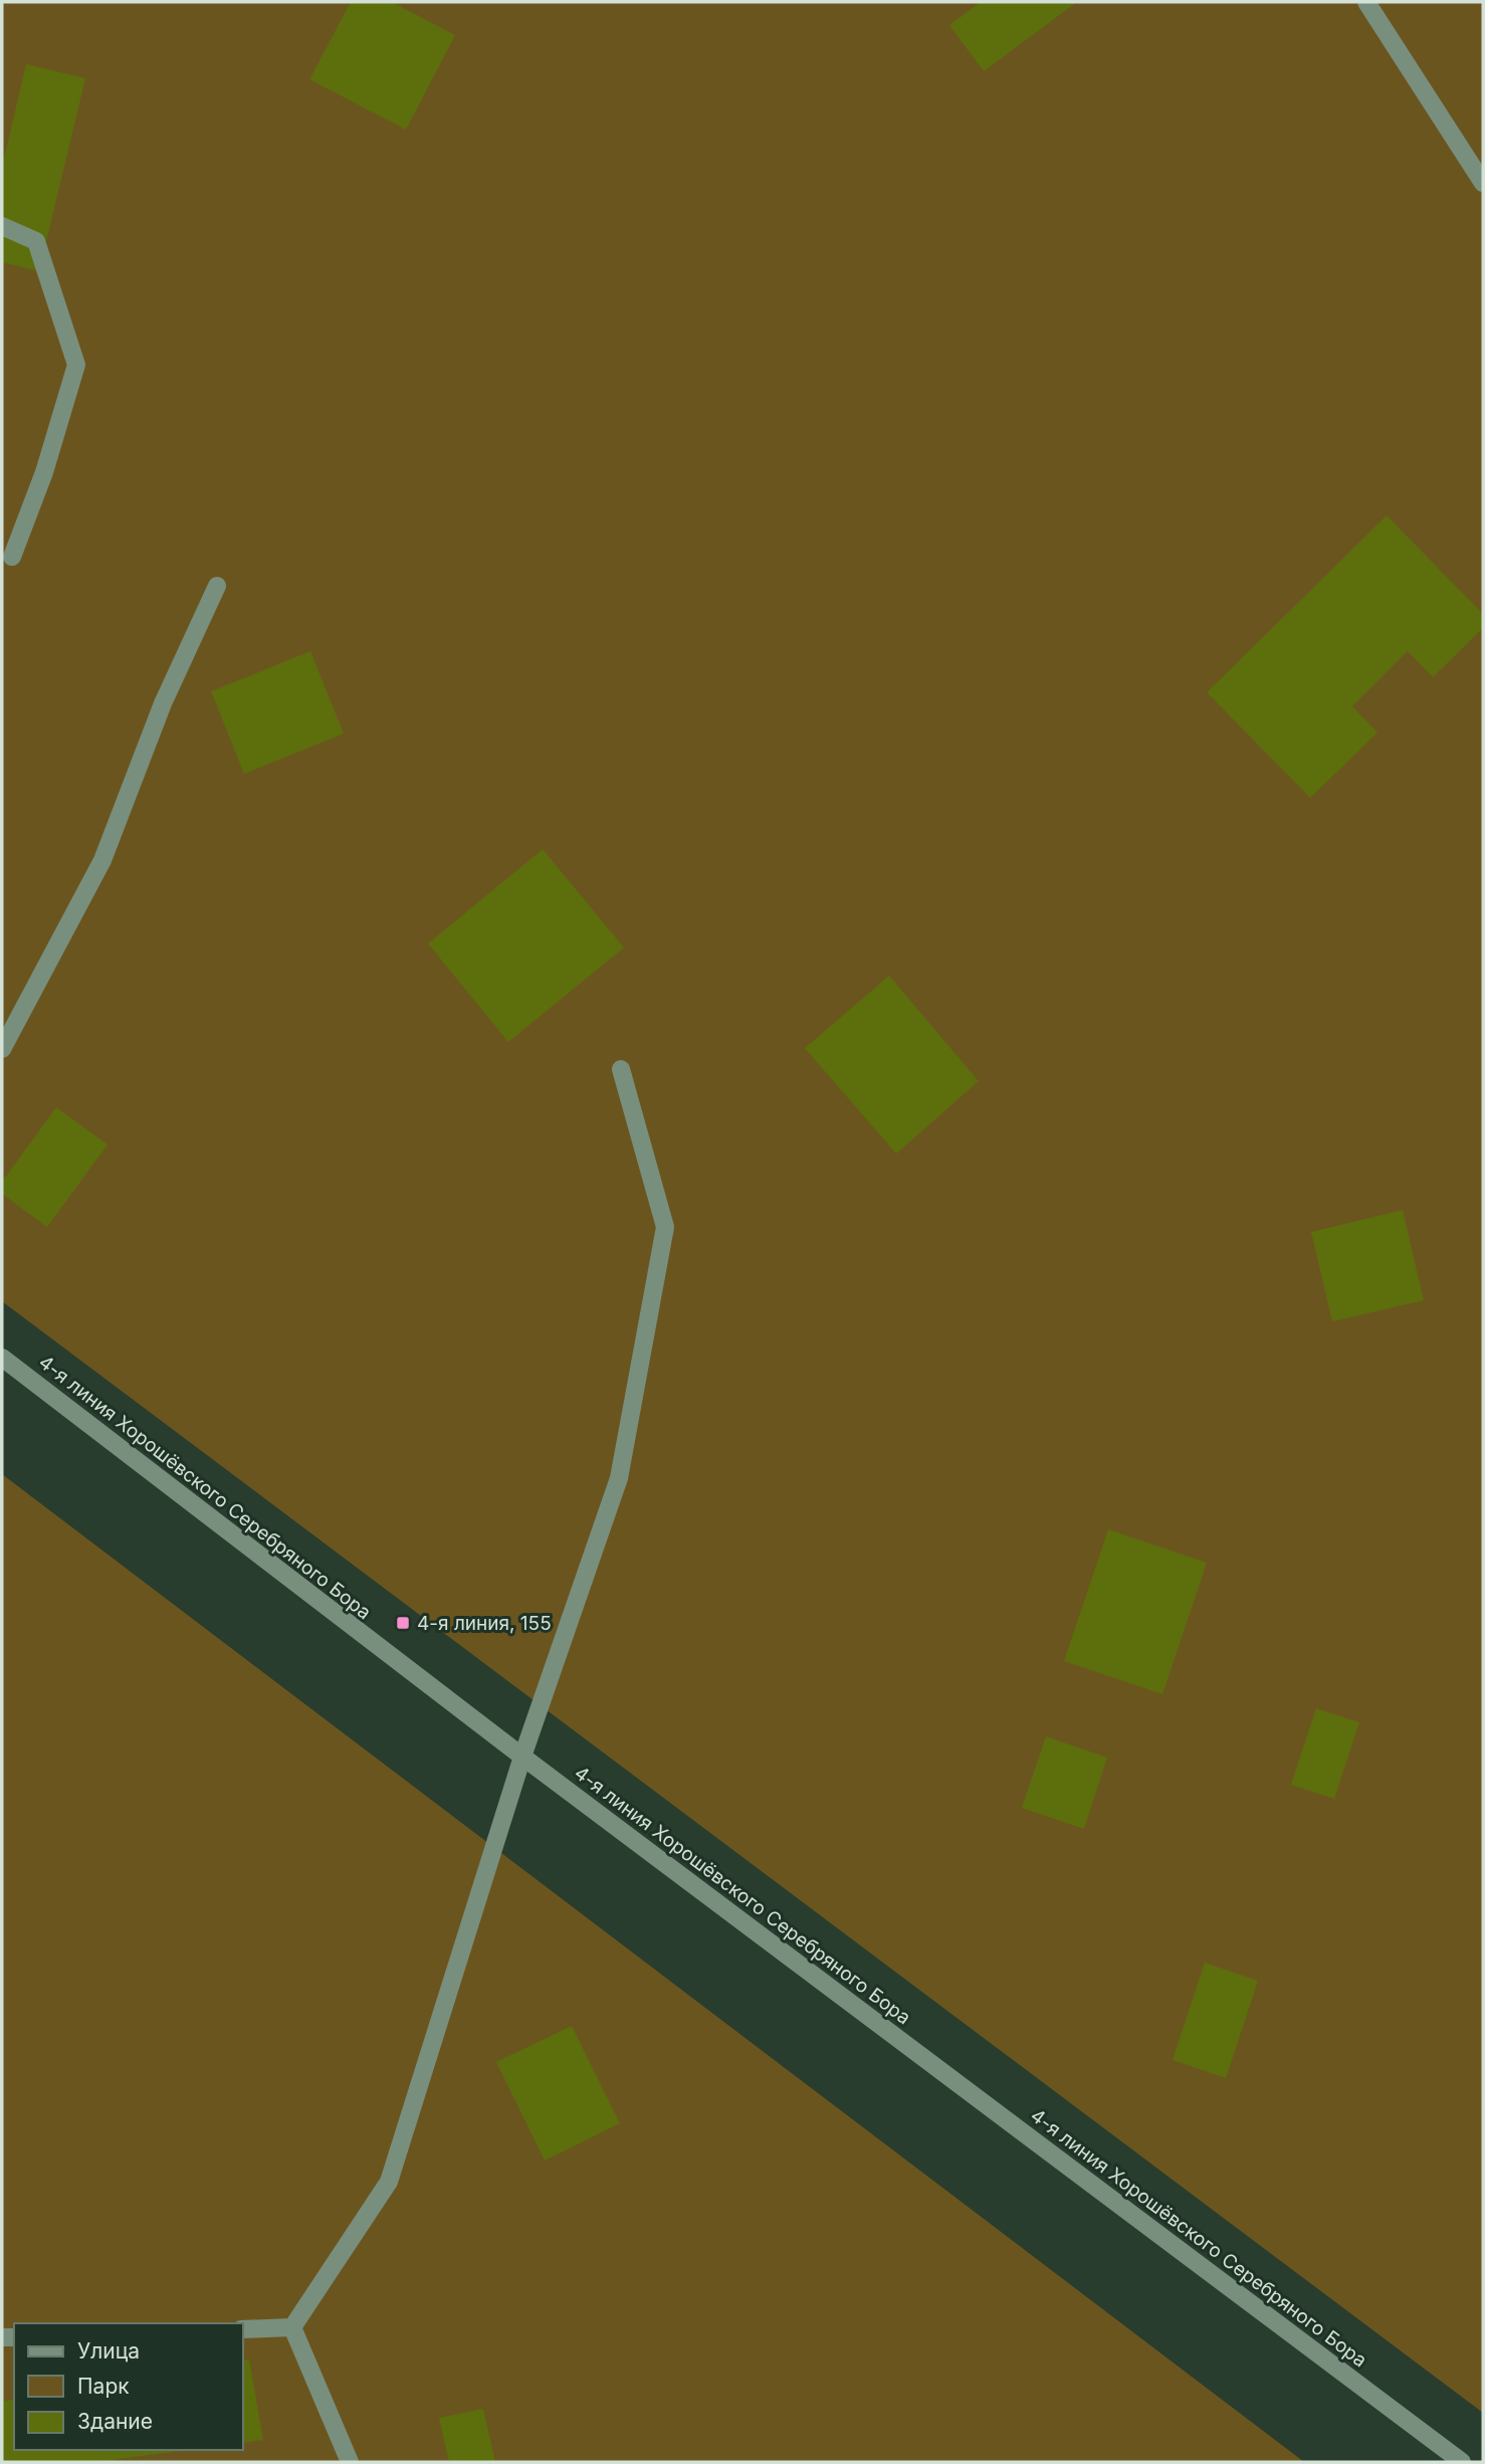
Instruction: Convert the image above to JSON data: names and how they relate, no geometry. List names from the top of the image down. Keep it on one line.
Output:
{"streets":{"street":["4-я линия Хорошёвского Серебряного Бора"]},"places":{"transit":["4-я линия, 155"]},"legend":["Улица","Парк","Здание"]}
